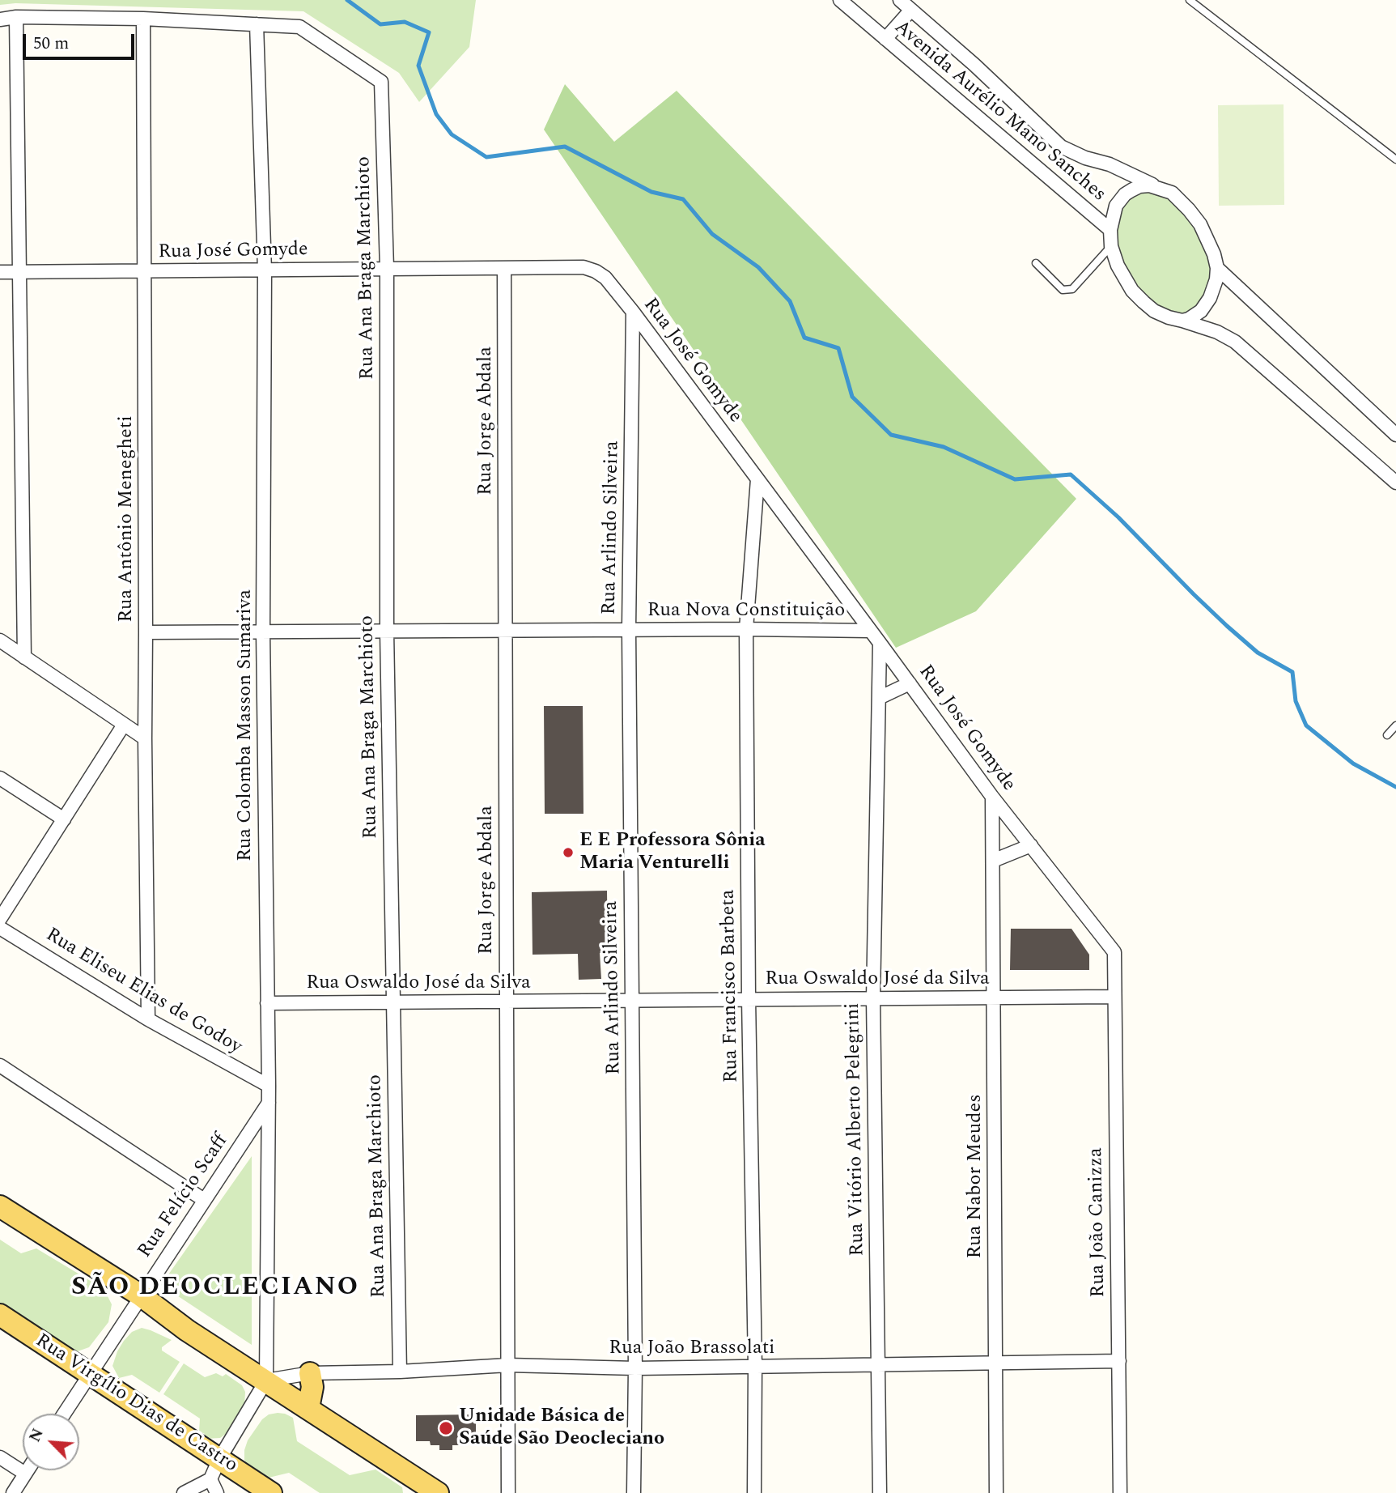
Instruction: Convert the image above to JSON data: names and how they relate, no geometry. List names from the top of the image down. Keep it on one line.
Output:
{"streets":{"main road":["Rua Virgílio Dias de Castro"],"street":["Avenida Aurélio Mano Sanches","Rua José Gomyde","Rua Ana Braga Marchioto","Rua Jorge Abdala","Rua Antônio Menegheti","Rua Arlindo Silveira","Rua Nova Constituição","Rua Colomba Masson Sumariva","Rua Oswaldo José da Silva","Rua Francisco Barbeta","Rua Eliseu Elias de Godoy","Rua Vitório Alberto Pelegrini","Rua Nabor Meudes","Rua Felício Scaff","Rua João Canizza","Rua João Brassolati"]},"crossings":[["Rua José Gomyde","Rua Ana Braga Marchioto"],["Rua José Gomyde","Rua Jorge Abdala"],["Rua José Gomyde","Rua Antônio Menegheti"],["Rua José Gomyde","Rua Arlindo Silveira"],["Rua José Gomyde","Rua Nova Constituição"],["Rua José Gomyde","Rua Colomba Masson Sumariva"],["Rua José Gomyde","Rua Francisco Barbeta"],["Rua José Gomyde","Rua Vitório Alberto Pelegrini"],["Rua José Gomyde","Rua Nabor Meudes"],["Rua José Gomyde","Rua João Canizza"],["Rua Ana Braga Marchioto","Rua Nova Constituição"],["Rua Ana Braga Marchioto","Rua Colomba Masson Sumariva"],["Rua Ana Braga Marchioto","Rua Oswaldo José da Silva"],["Rua Ana Braga Marchioto","Rua João Brassolati"],["Rua Jorge Abdala","Rua Nova Constituição"],["Rua Jorge Abdala","Rua Oswaldo José da Silva"],["Rua Jorge Abdala","Rua João Brassolati"],["Rua Antônio Menegheti","Rua Nova Constituição"],["Rua Antônio Menegheti","Rua Eliseu Elias de Godoy"],["Rua Arlindo Silveira","Rua Nova Constituição"],["Rua Arlindo Silveira","Rua Oswaldo José da Silva"],["Rua Arlindo Silveira","Rua João Brassolati"],["Rua Nova Constituição","Rua Colomba Masson Sumariva"],["Rua Nova Constituição","Rua Francisco Barbeta"],["Rua Colomba Masson Sumariva","Rua Oswaldo José da Silva"],["Rua Colomba Masson Sumariva","Rua Eliseu Elias de Godoy"],["Rua Colomba Masson Sumariva","Rua Felício Scaff"],["Rua Colomba Masson Sumariva","Rua João Brassolati"],["Rua Oswaldo José da Silva","Rua Francisco Barbeta"],["Rua Oswaldo José da Silva","Rua Vitório Alberto Pelegrini"],["Rua Oswaldo José da Silva","Rua Nabor Meudes"],["Rua Oswaldo José da Silva","Rua João Canizza"],["Rua Francisco Barbeta","Rua João Brassolati"],["Rua Vitório Alberto Pelegrini","Rua João Brassolati"],["Rua Nabor Meudes","Rua João Brassolati"],["Rua Felício Scaff","Rua Virgílio Dias de Castro"],["Rua João Canizza","Rua João Brassolati"]],"districts":["SÃO DEOCLECIANO"],"places":["E E Professora Sônia Maria Venturelli","Unidade Básica de Saúde São Deocleciano"],"scale_bar":"50 m","north":"top left"}
